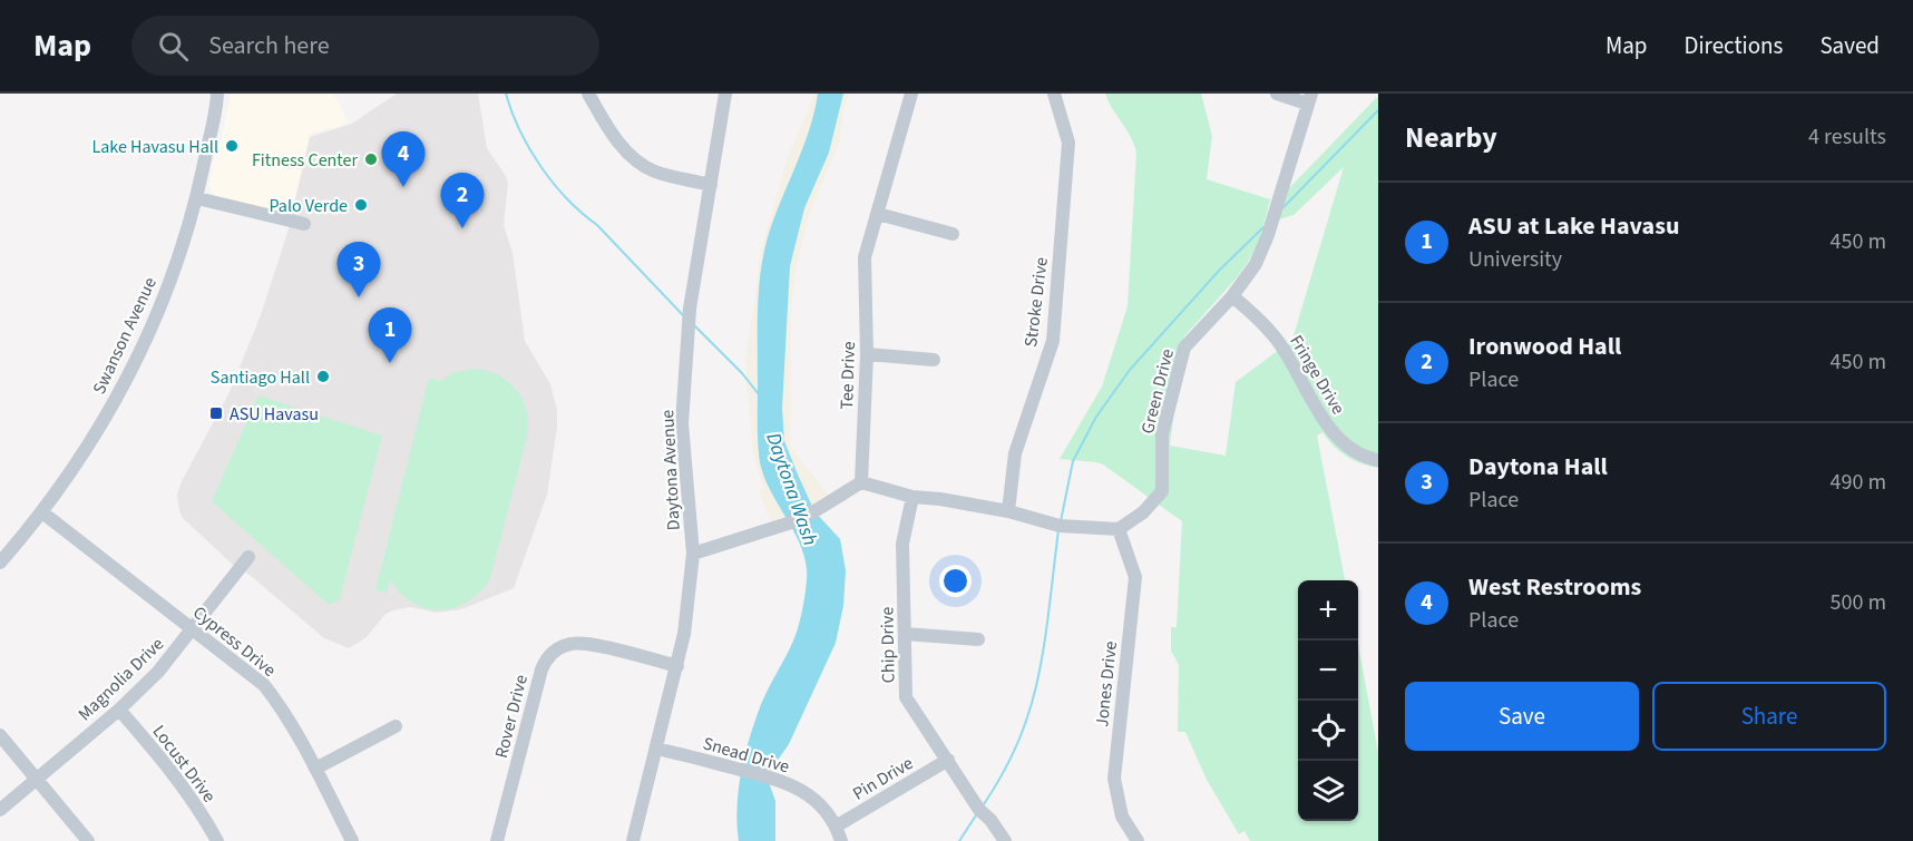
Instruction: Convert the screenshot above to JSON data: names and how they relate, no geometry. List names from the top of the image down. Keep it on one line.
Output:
{"streets":{"street":["Stroke Drive","Swanson Avenue","Fringe Drive","Tee Drive","Green Drive","Daytona Avenue","Cypress Drive","Chip Drive","Magnolia Drive","Jones Drive","Rover Drive","Snead Drive","Locust Drive","Pin Drive"]},"crossings":[["Swanson Avenue","Cypress Drive"],["Fringe Drive","Green Drive"],["Green Drive","Jones Drive"],["Daytona Avenue","Rover Drive"],["Daytona Avenue","Snead Drive"],["Cypress Drive","Magnolia Drive"],["Chip Drive","Pin Drive"],["Magnolia Drive","Locust Drive"],["Snead Drive","Pin Drive"]],"water":["Daytona Wash"],"places":{"other":["Lake Havasu Hall","Fitness Center","Palo Verde","Santiago Hall"],"transit":["ASU Havasu"]},"page":{"header":"Map","search":"Search here","nav":["Map","Directions","Saved"],"heading":["Nearby","4 results"],"pins":["4","2","3","1"],"list":[{"mark":"1","name":"ASU at Lake Havasu","note":"University","value":"450 m"},{"mark":"2","name":"Ironwood Hall","note":"Place","value":"450 m"},{"mark":"3","name":"Daytona Hall","note":"Place","value":"490 m"},{"mark":"4","name":"West Restrooms","note":"Place","value":"500 m"}],"map_buttons":["+","−"],"buttons":["Save","Share"]}}
